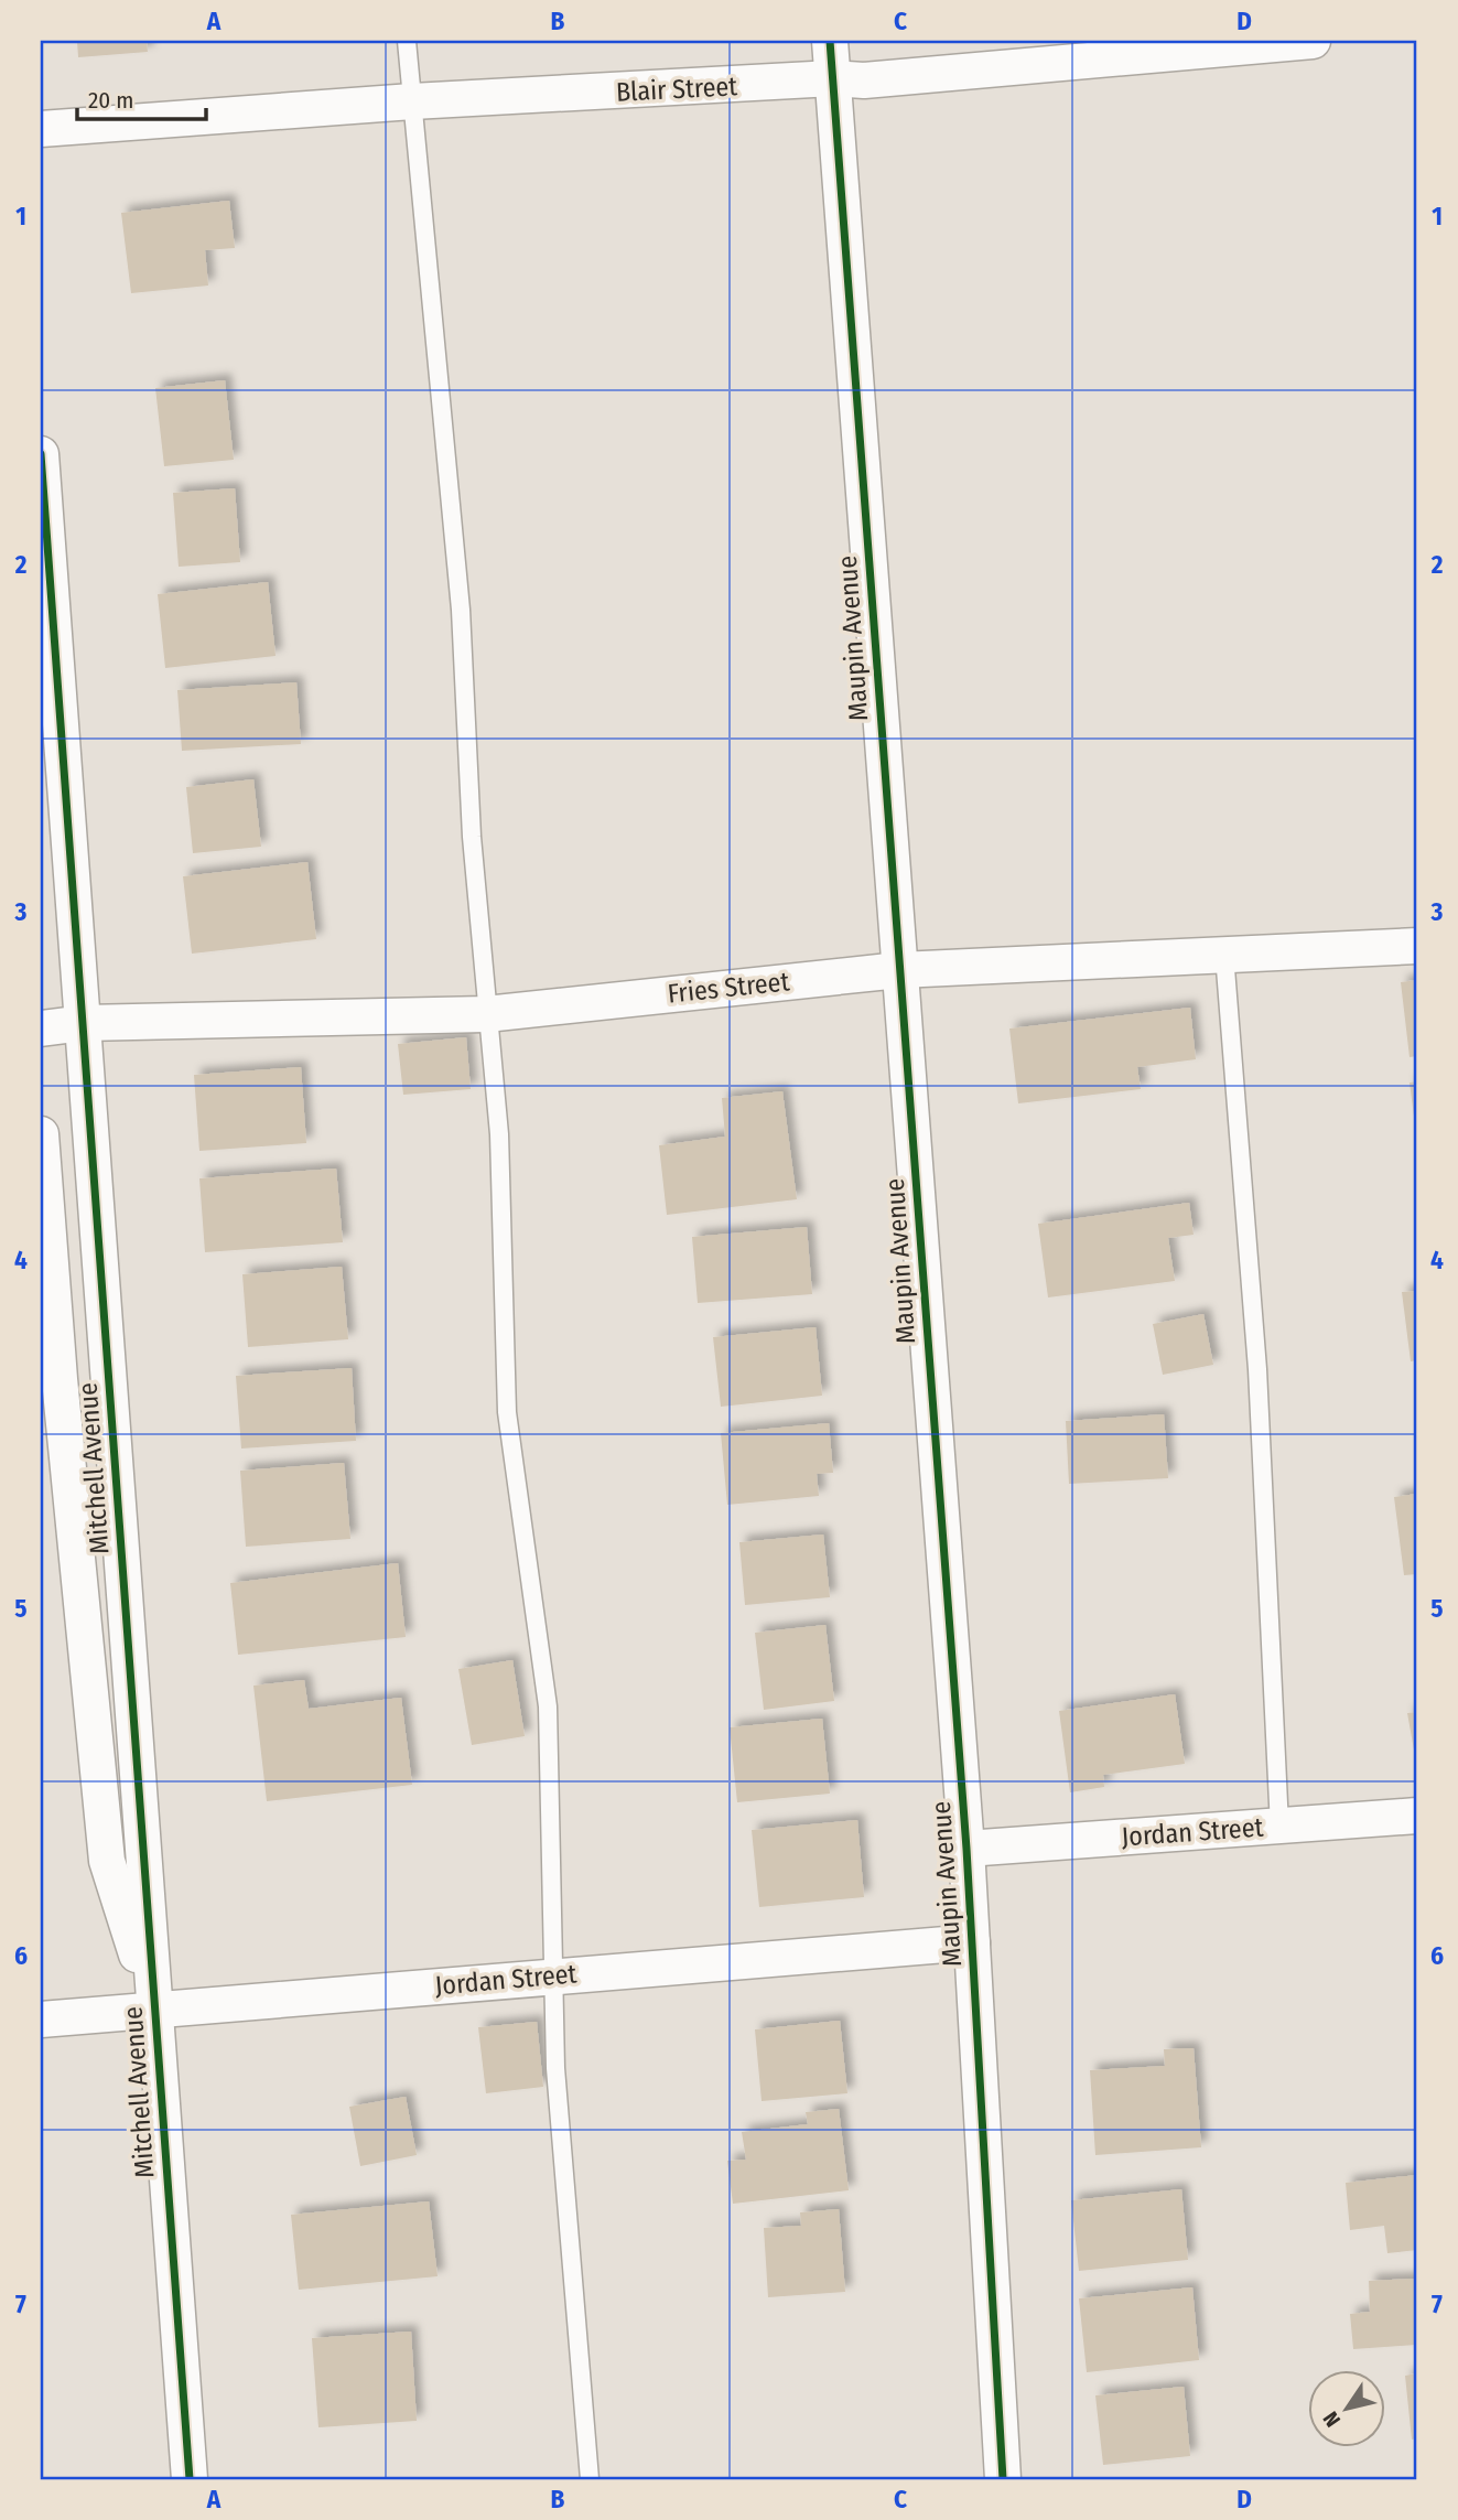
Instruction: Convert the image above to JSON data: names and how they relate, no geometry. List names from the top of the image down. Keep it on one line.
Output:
{"streets":{"street":["Blair Street","Maupin Avenue","Fries Street","Mitchell Avenue","Jordan Street"]},"crossings":[["Blair Street","Maupin Avenue"],["Maupin Avenue","Fries Street"],["Maupin Avenue","Jordan Street"],["Fries Street","Mitchell Avenue"],["Mitchell Avenue","Jordan Street"]],"scale_bar":"20 m","north":"bottom left","grid":{"columns":["A","B","C","D"],"rows":["1","2","3","4","5","6","7"]}}
